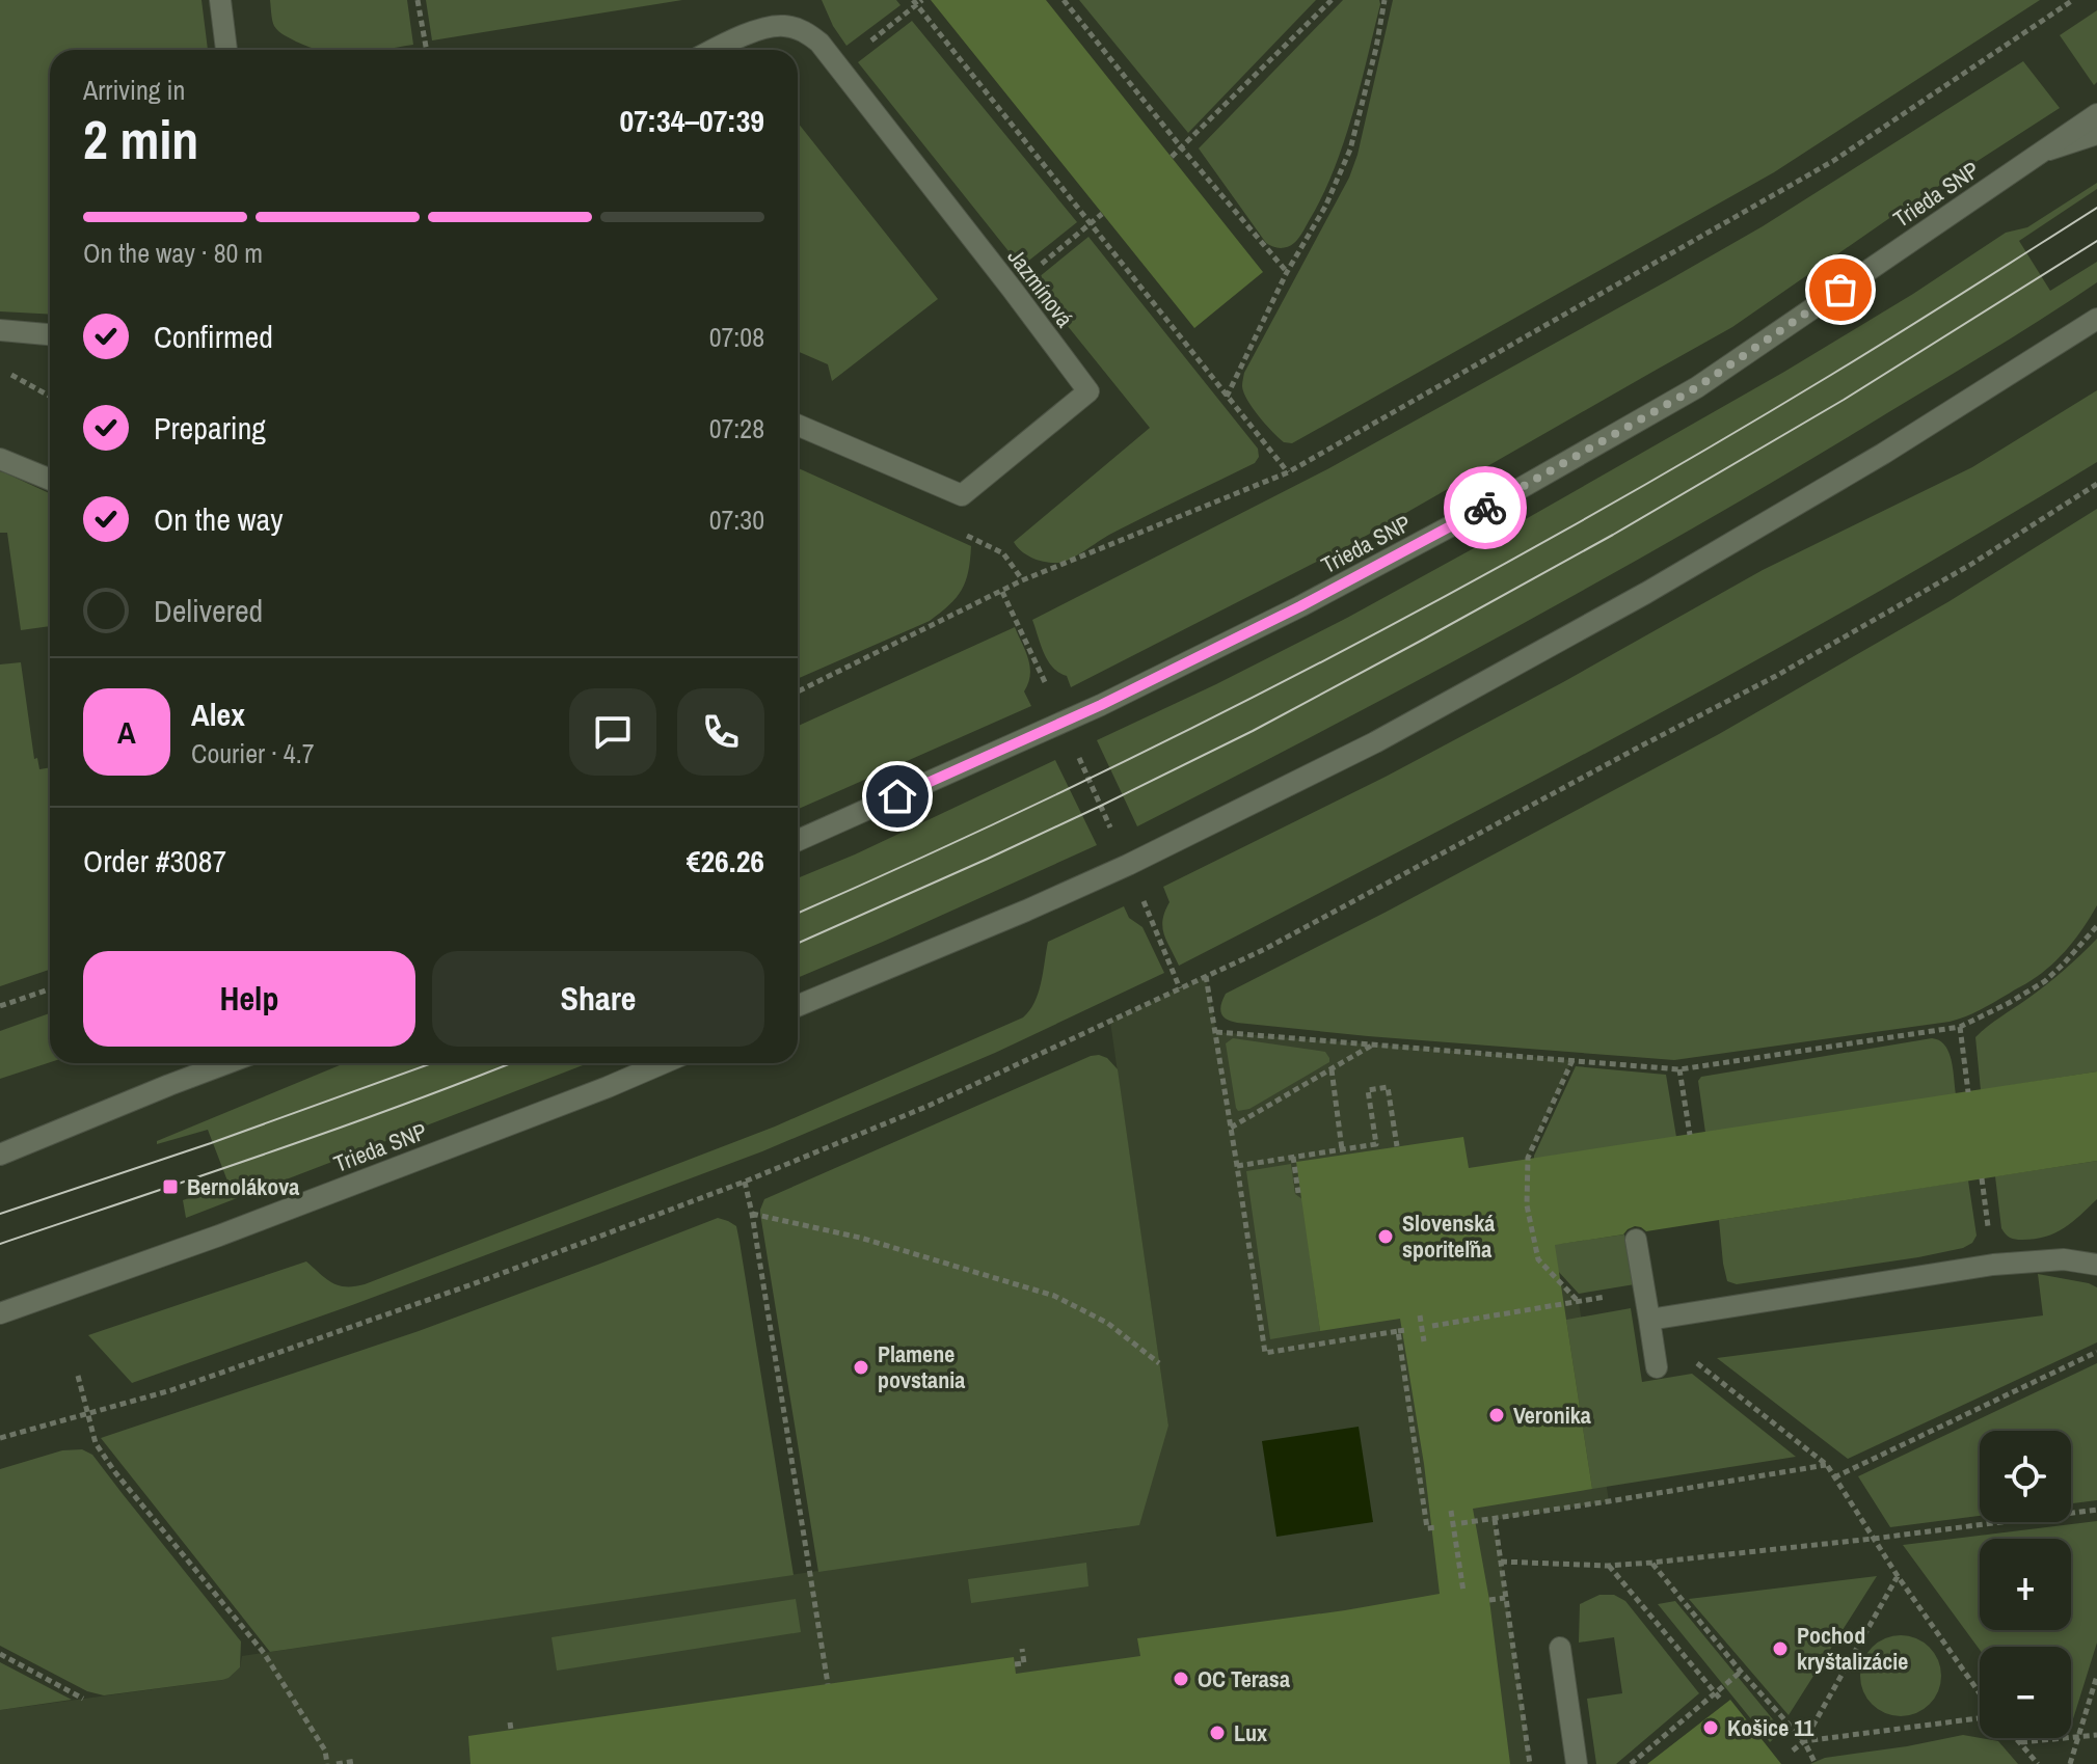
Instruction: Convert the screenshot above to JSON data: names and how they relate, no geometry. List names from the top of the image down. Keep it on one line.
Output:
{"streets":{"street":["Trieda SNP","Jazmínová"]},"places":{"transit":["Bernolákova"],"other":["Slovenská sporiteľňa","Plamene povstania","Veronika","Pochod kryštalizácie","OC Terasa","Košice 11","Lux"]},"page":{"heading":["2 min","Arriving in","07:34–07:39"],"panel":["Alex","Courier · 4.7","Order #3087","€26.26"],"bar":"On the way · 80 m","list":[["Confirmed","07:08"],["Preparing","07:28"],["On the way","07:30"],"Delivered"],"round":"A","buttons":["Help","Share"],"map_buttons":["+","−"]}}
